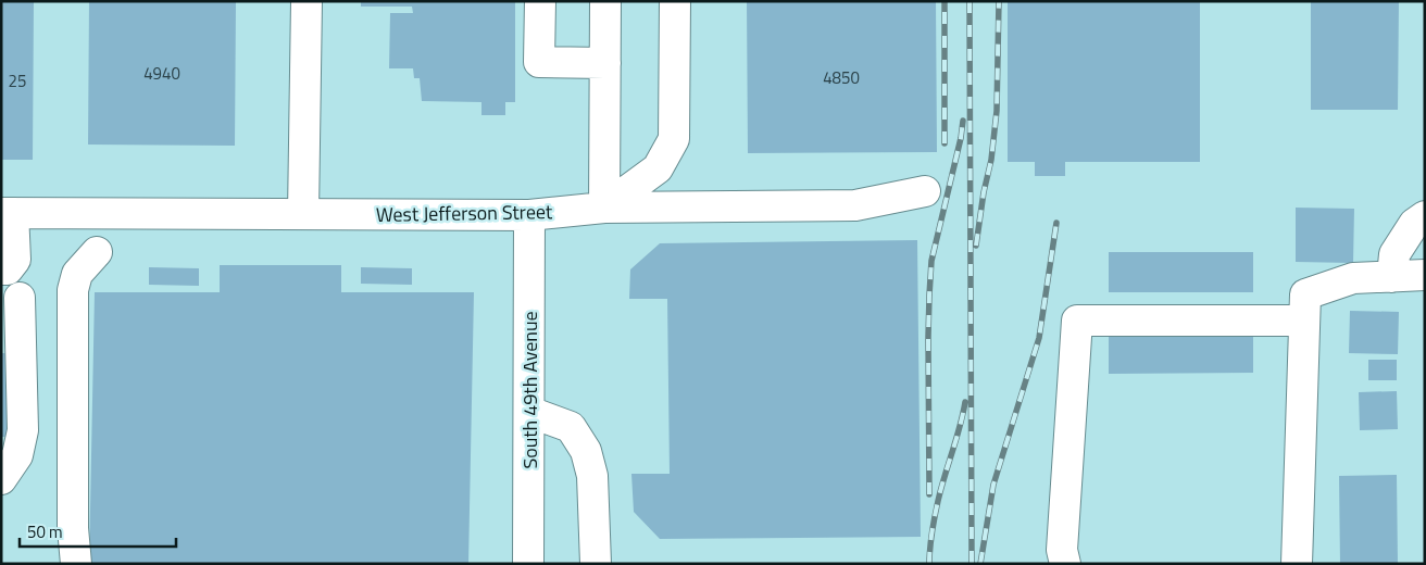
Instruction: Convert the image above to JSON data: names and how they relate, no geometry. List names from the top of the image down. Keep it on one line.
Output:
{"streets":{"street":["West Jefferson Street","South 49th Avenue"]},"crossings":[["West Jefferson Street","South 49th Avenue"]],"house_numbers":["4940","4850","25"],"scale_bar":"50 m"}
